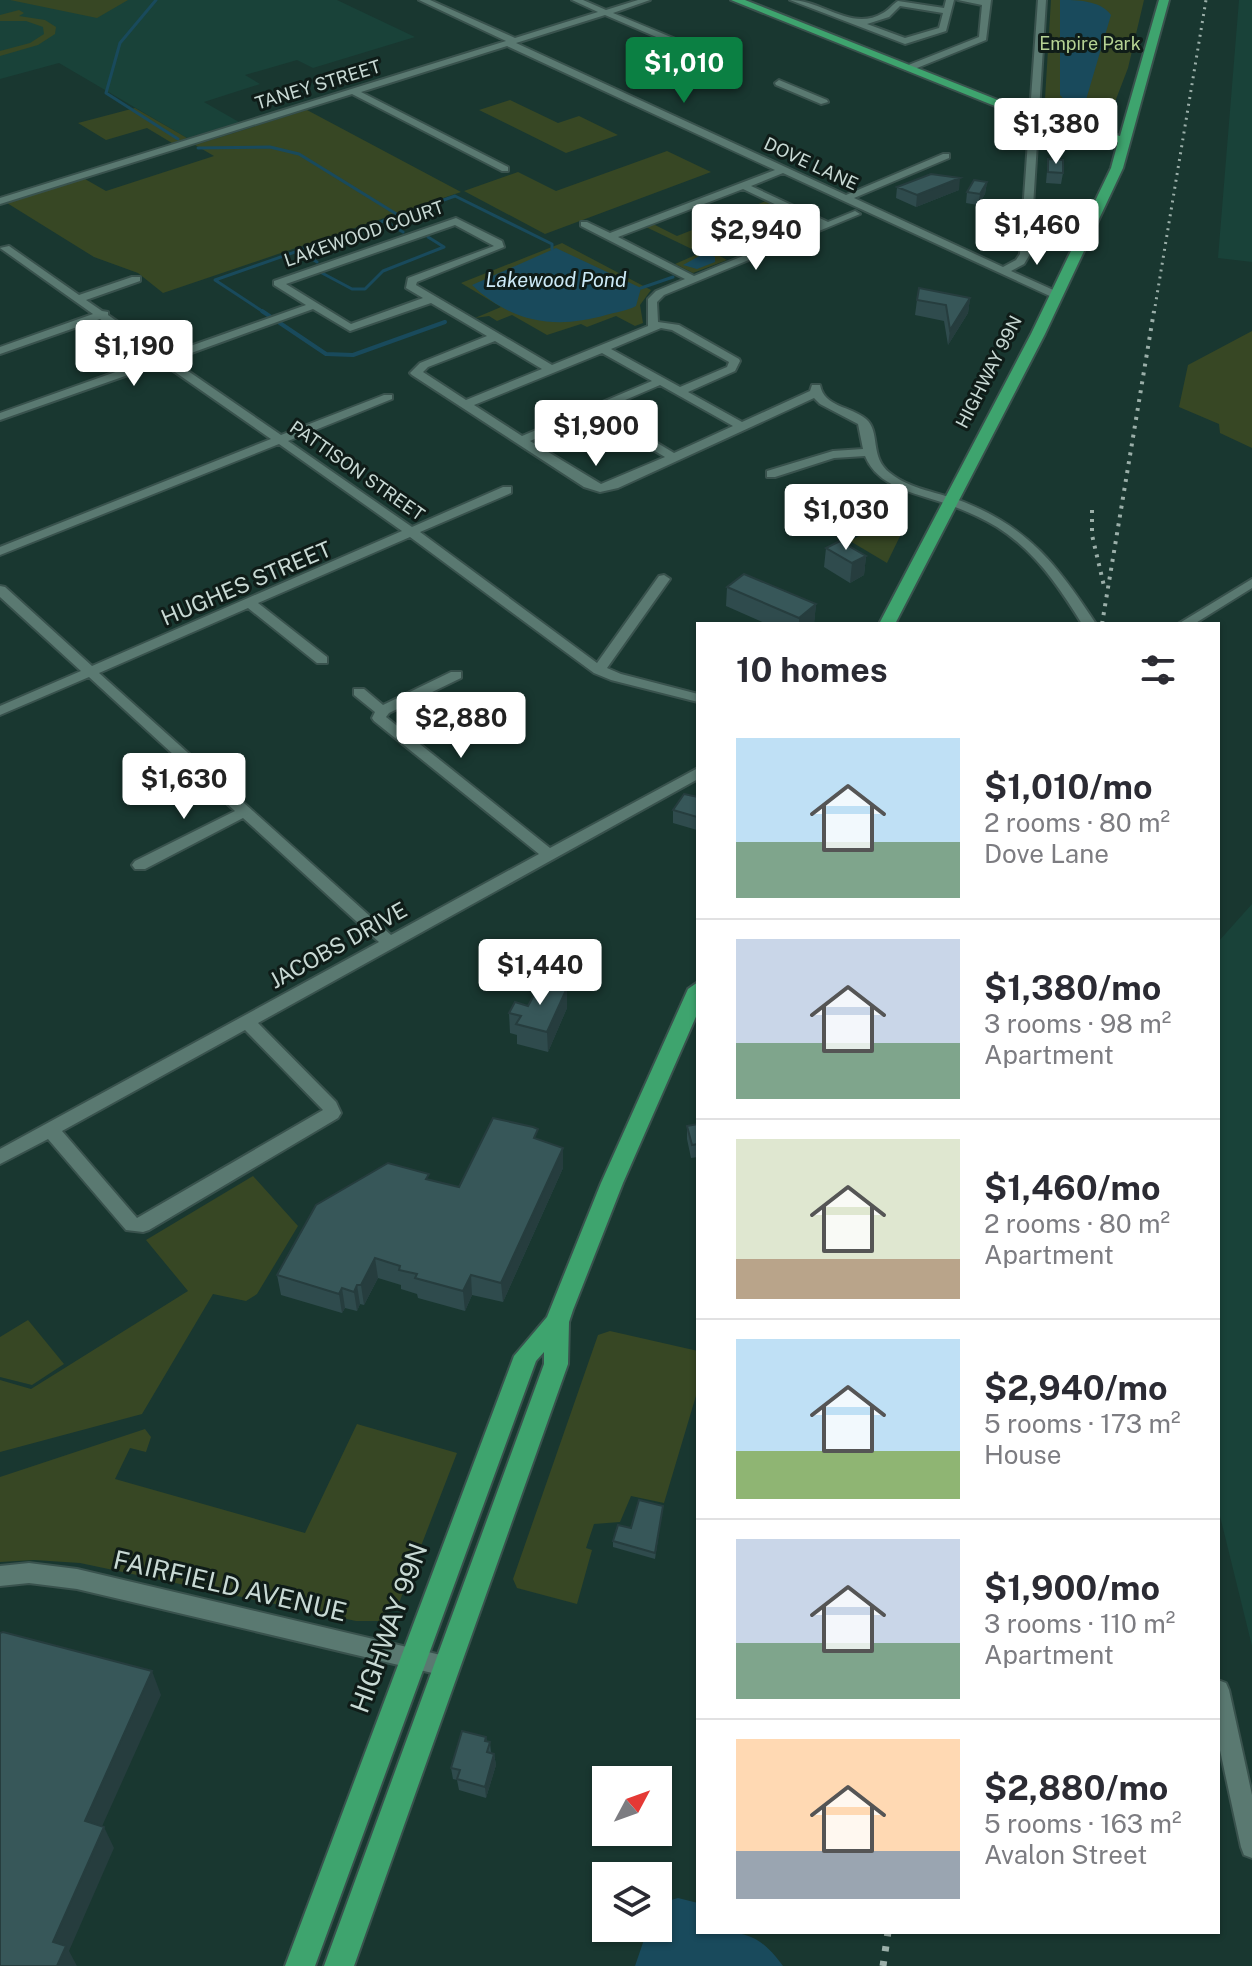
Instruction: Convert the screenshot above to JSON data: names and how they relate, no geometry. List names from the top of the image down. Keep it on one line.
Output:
{"streets":{"main road":["HIGHWAY 99N"],"street":["TANEY STREET","DOVE LANE","LAKEWOOD COURT","PATTISON STREET","HUGHES STREET","JACOBS DRIVE","FAIRFIELD AVENUE"]},"crossings":[["TANEY STREET","DOVE LANE"],["DOVE LANE","HIGHWAY 99N"],["HIGHWAY 99N","FAIRFIELD AVENUE"],["PATTISON STREET","HUGHES STREET"]],"water":["Lakewood Pond"],"parks":["Empire Park"],"north":"top right","page":{"price":["$1,010","$1,380","$1,460","$2,940","$1,190","$1,900","$1,030","$2,880","$1,630","$1,440"],"heading":"10 homes","list":[{"name":"$1,010/mo","note":"2 rooms · 80 m² · Dove Lane"},{"name":"$1,380/mo","note":"3 rooms · 98 m² · Apartment"},{"name":"$1,460/mo","note":"2 rooms · 80 m² · Apartment"},{"name":"$2,940/mo","note":"5 rooms · 173 m² · House"},{"name":"$1,900/mo","note":"3 rooms · 110 m² · Apartment"},{"name":"$2,880/mo","note":"5 rooms · 163 m² · Avalon Street"}]}}
